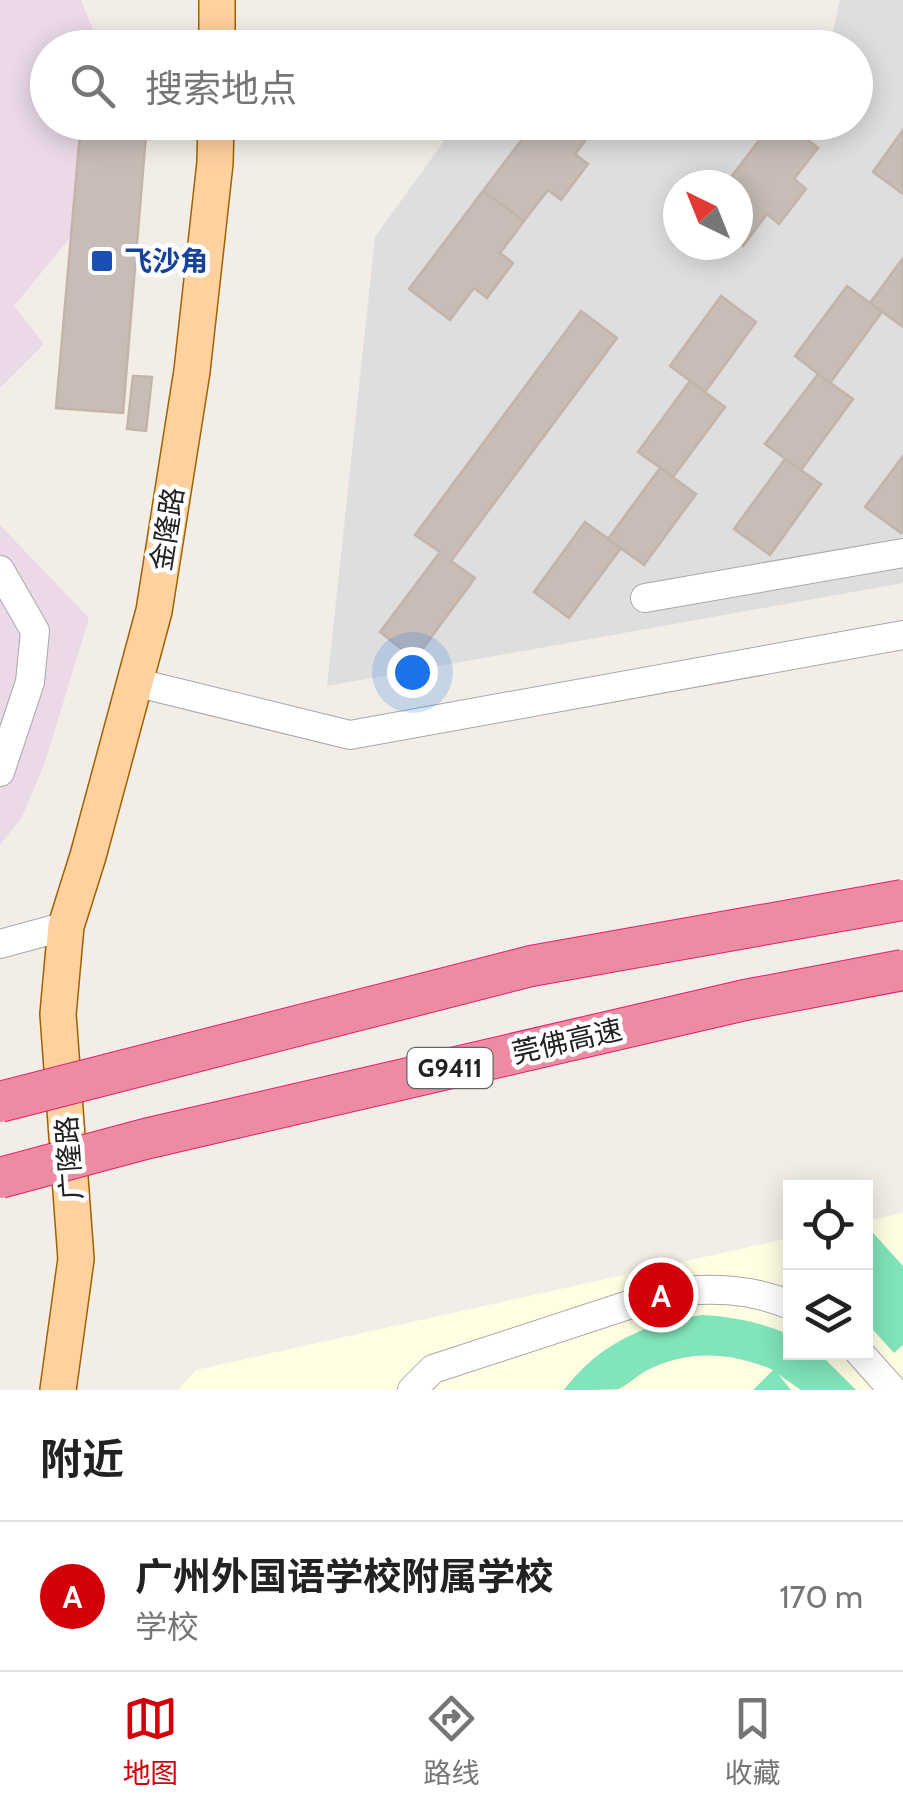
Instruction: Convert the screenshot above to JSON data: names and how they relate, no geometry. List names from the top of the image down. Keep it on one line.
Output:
{"streets":{"highway":["莞佛高速","G9411"],"main road":["金隆路","广隆路"]},"crossings":[["金隆路","广隆路"]],"places":{"transit":["飞沙角"]},"north":"top left","page":{"search":"搜索地点","pins":"A","heading":"附近","list":[{"mark":"A","name":"广州外国语学校附属学校","note":"学校","value":"170 m"}],"nav":["地图","路线","收藏"]}}
